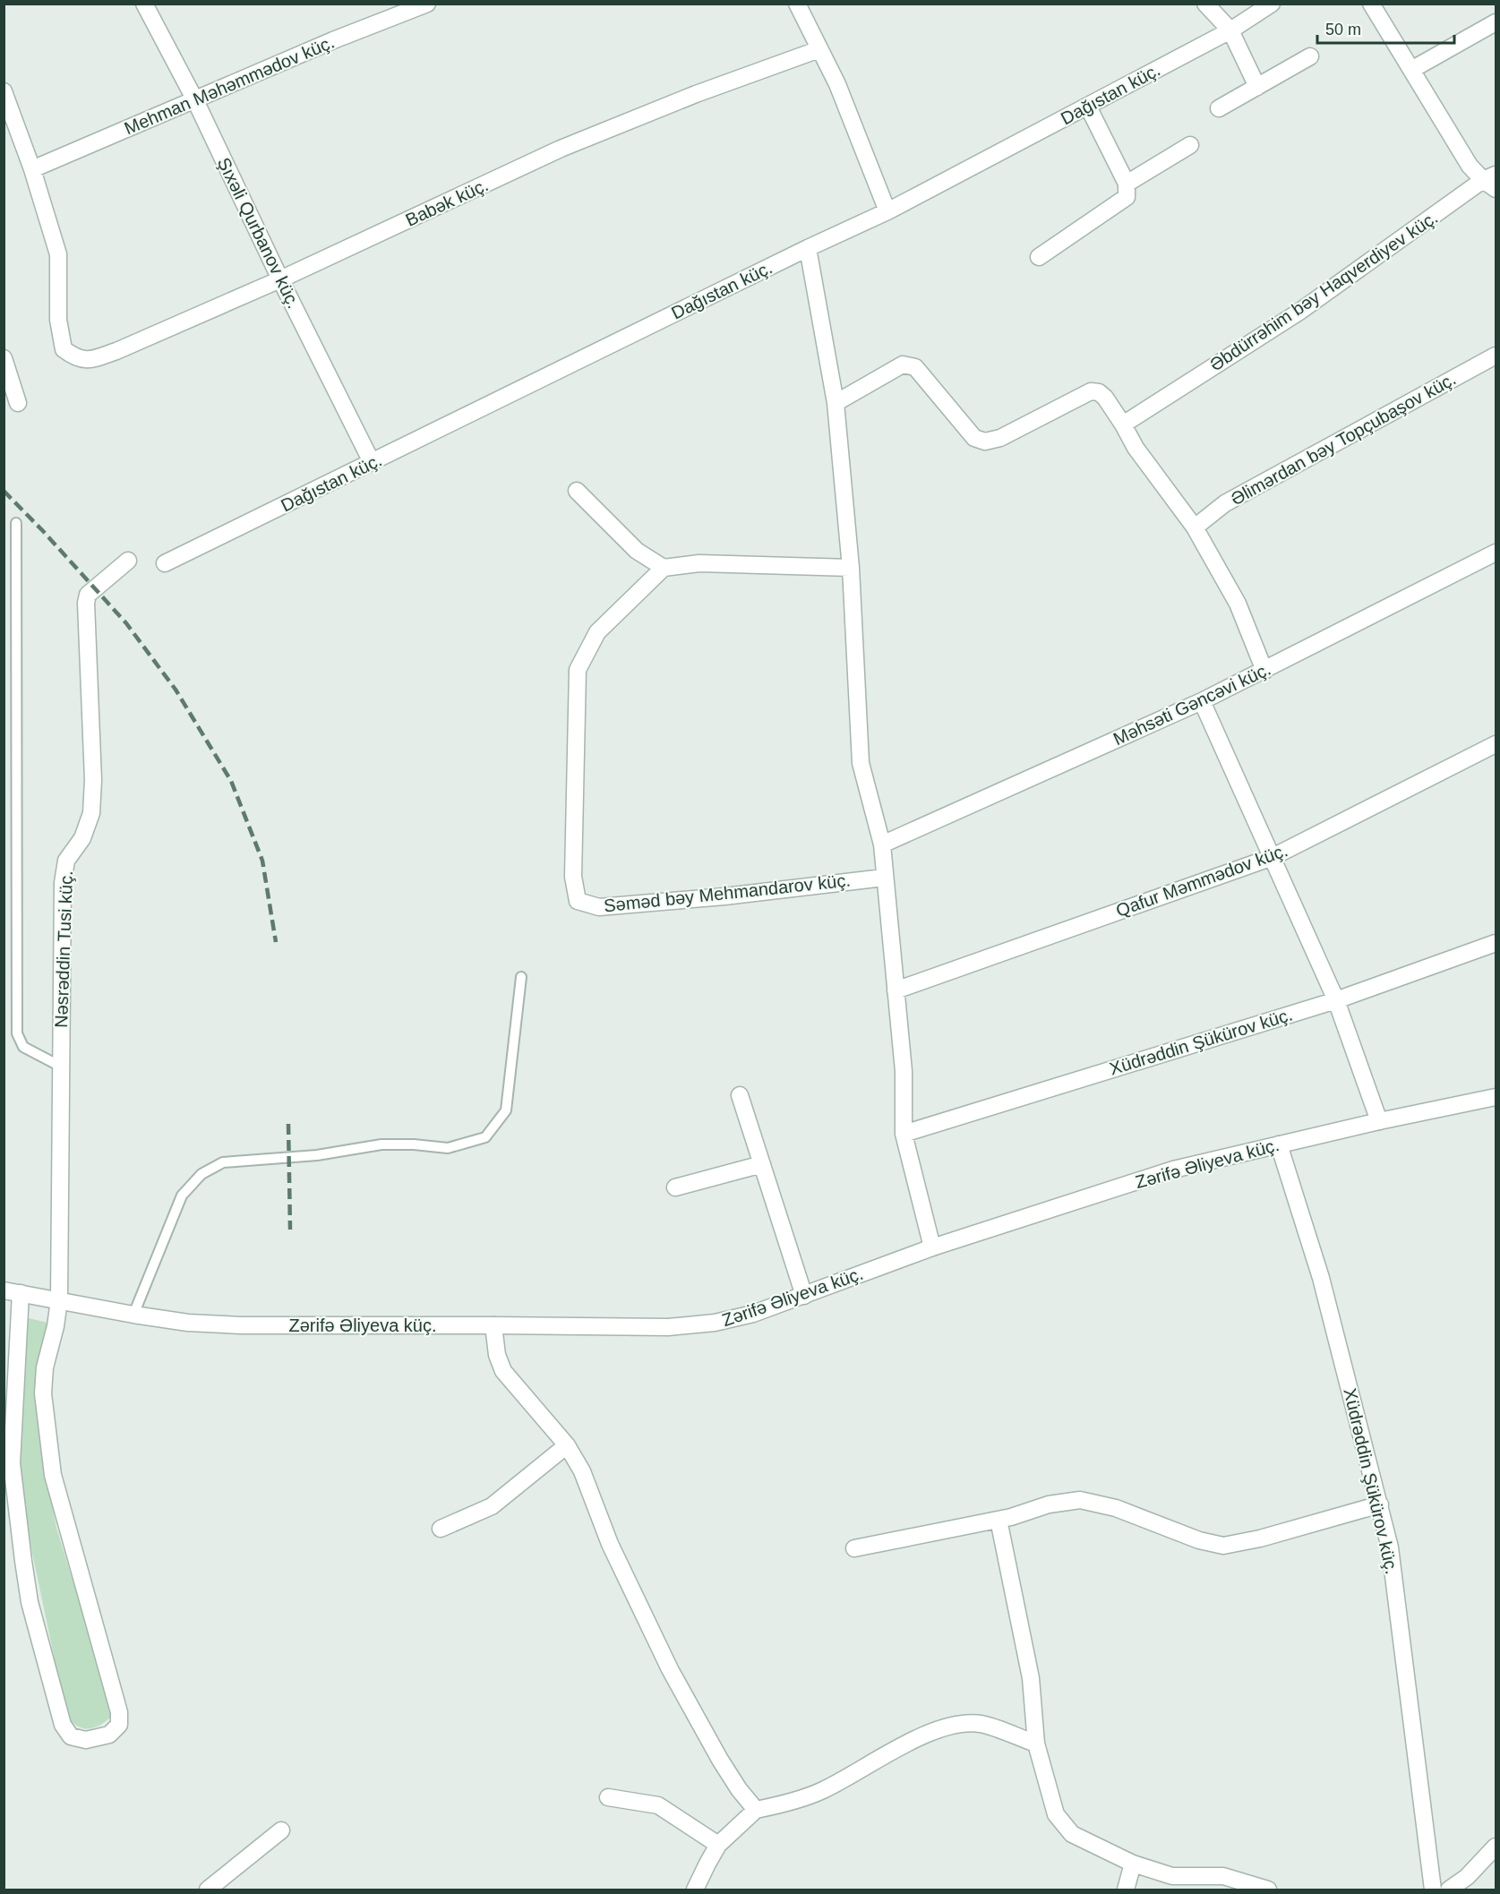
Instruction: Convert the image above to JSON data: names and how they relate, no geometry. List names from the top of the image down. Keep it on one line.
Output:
{"streets":{"street":["Mehman Məhəmmədov küç.","Dağıstan küç.","Babək küç.","Şıxəli Qurbanov küç.","Əbdürrəhim bəy Haqverdiyev küç.","Əlimərdan bəy Topçubaşov küç.","Məhsəti Gəncəvi küç.","Qafur Məmmədov küç.","Səməd bəy Mehmandarov küç.","Nəsrəddin Tusi küç.","Xüdrəddin Şükürov küç.","Zərifə Əliyeva küç."]},"crossings":[["Mehman Məhəmmədov küç.","Babək küç."],["Mehman Məhəmmədov küç.","Şıxəli Qurbanov küç."],["Dağıstan küç.","Şıxəli Qurbanov küç."],["Babək küç.","Şıxəli Qurbanov küç."],["Nəsrəddin Tusi küç.","Zərifə Əliyeva küç."],["Xüdrəddin Şükürov küç.","Zərifə Əliyeva küç."]],"scale_bar":"50 m"}
